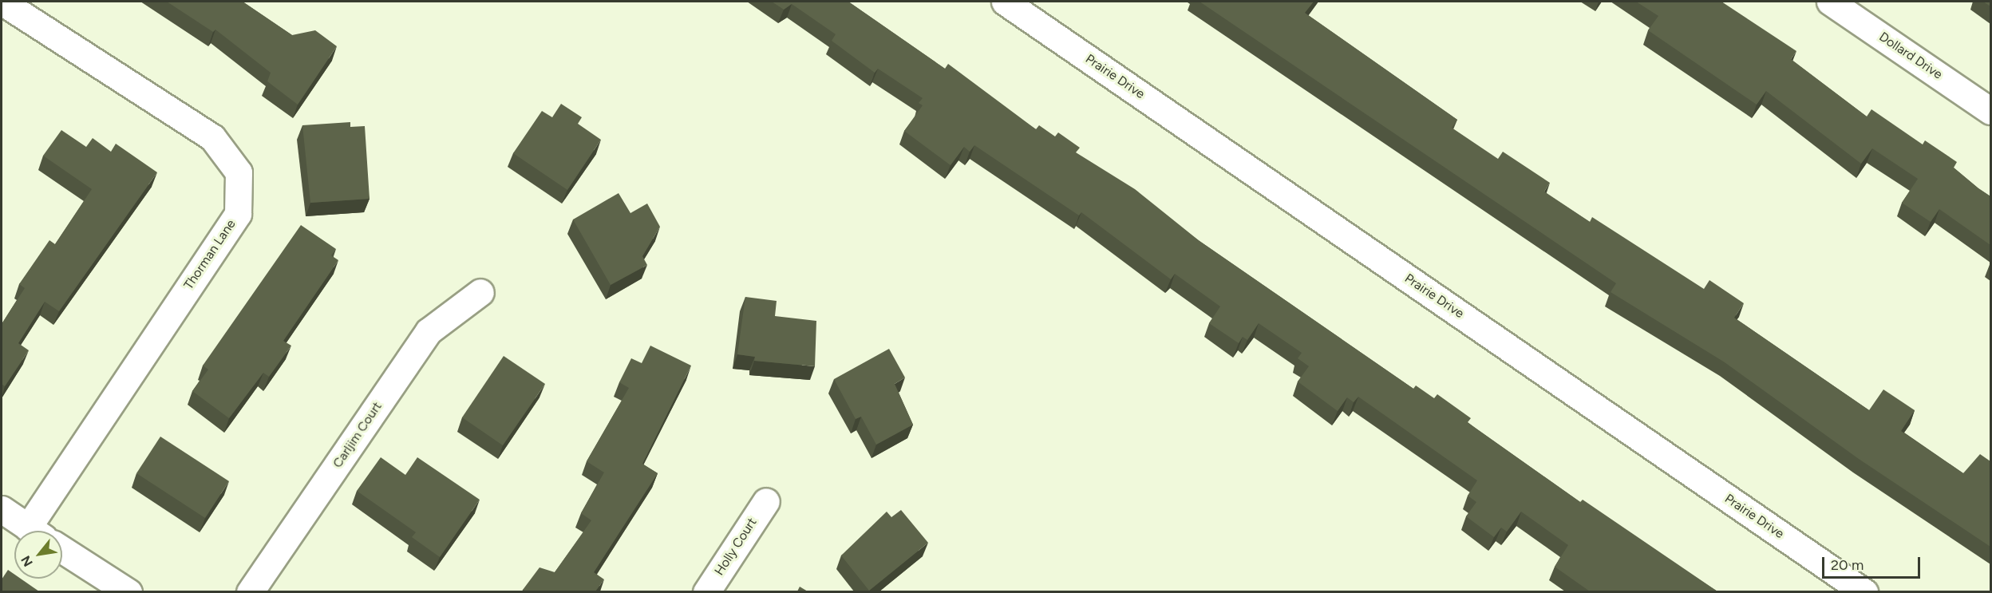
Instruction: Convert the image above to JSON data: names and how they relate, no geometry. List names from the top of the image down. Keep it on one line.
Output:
{"streets":{"street":["Dollard Drive","Prairie Drive","Thorman Lane","Carljim Court","Holly Court"]},"scale_bar":"20 m","north":"bottom left"}
